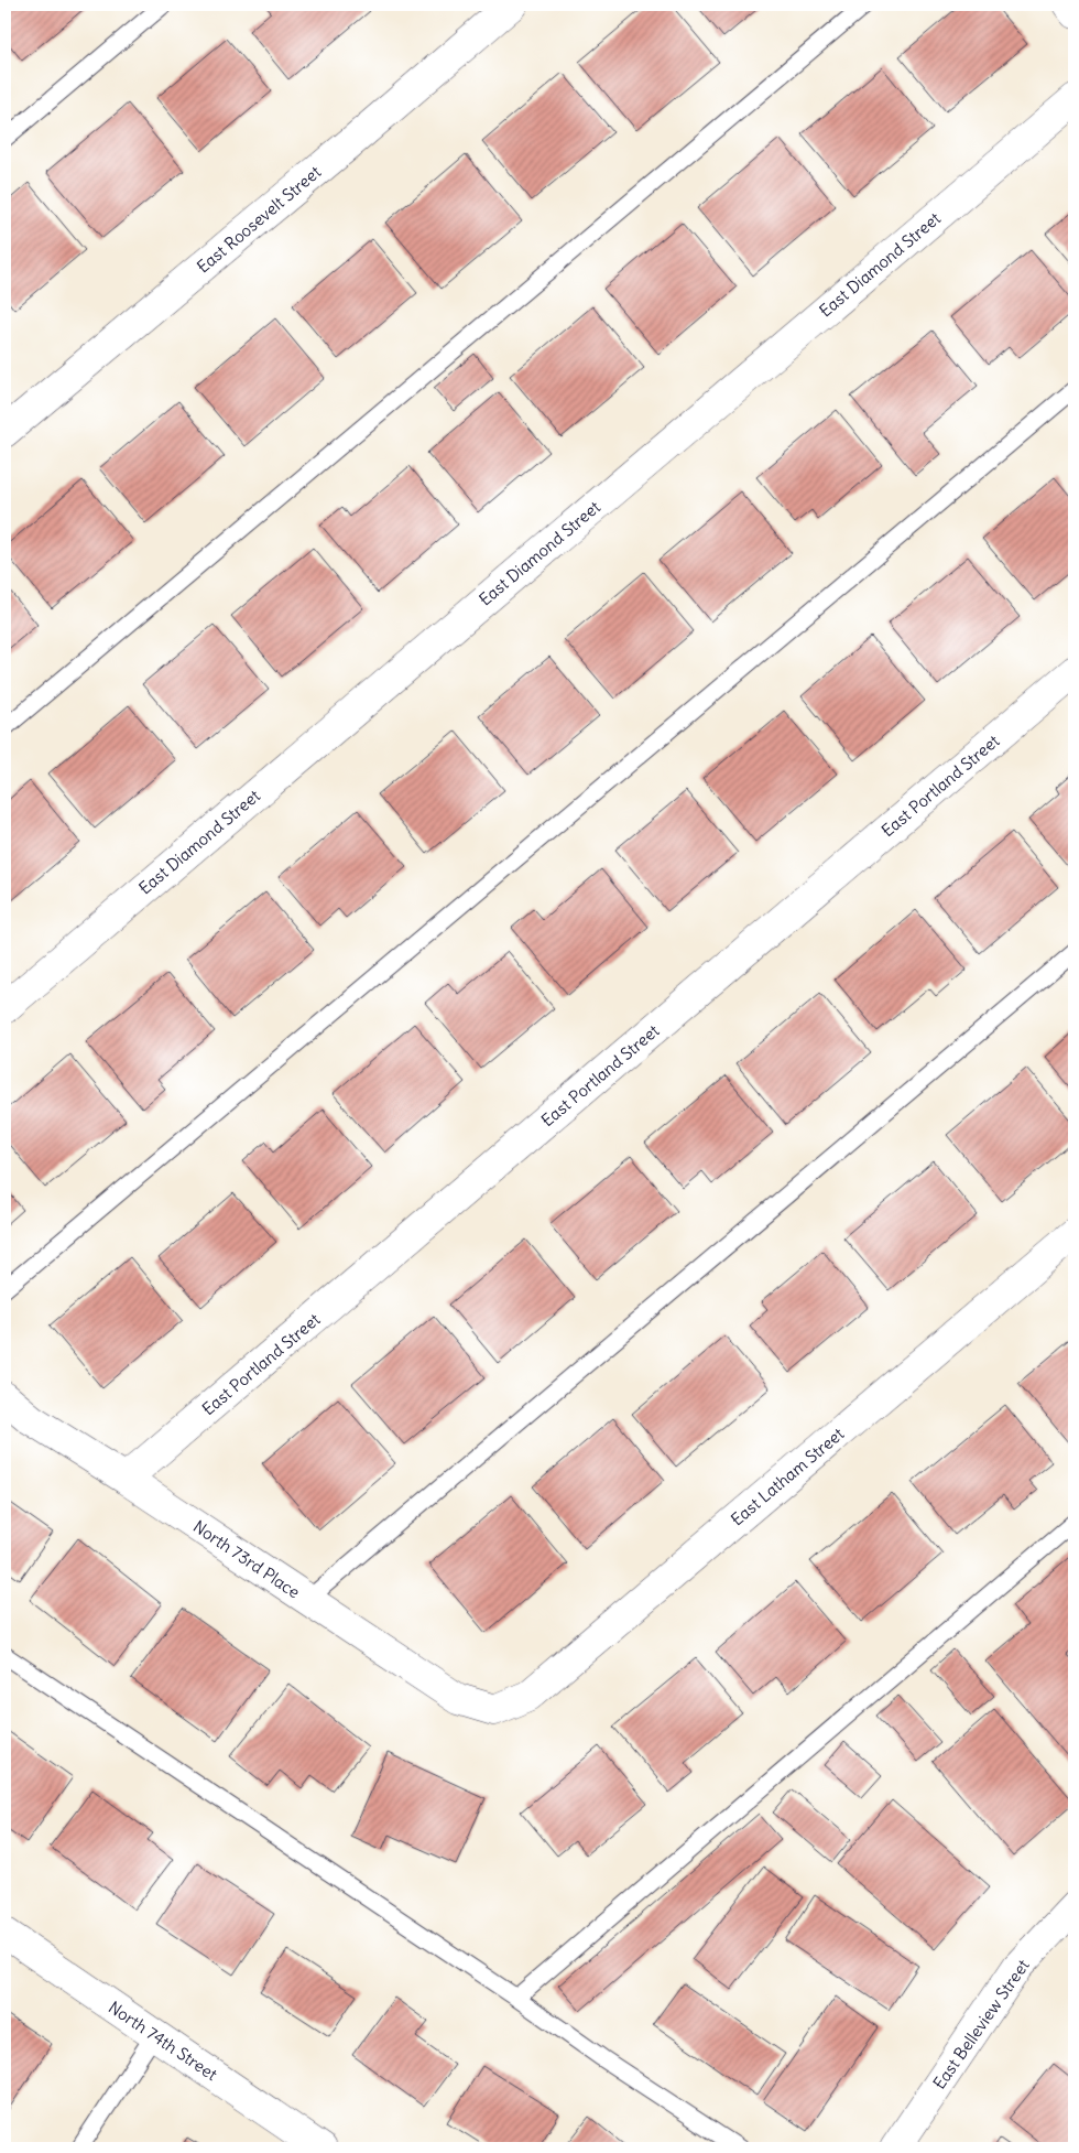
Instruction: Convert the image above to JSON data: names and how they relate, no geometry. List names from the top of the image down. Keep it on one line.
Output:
{"streets":{"street":["East Roosevelt Street","East Diamond Street","East Portland Street","East Latham Street","North 73rd Place","East Belleview Street","North 74th Street"]},"crossings":[["East Portland Street","North 73rd Place"],["East Latham Street","North 73rd Place"]]}
